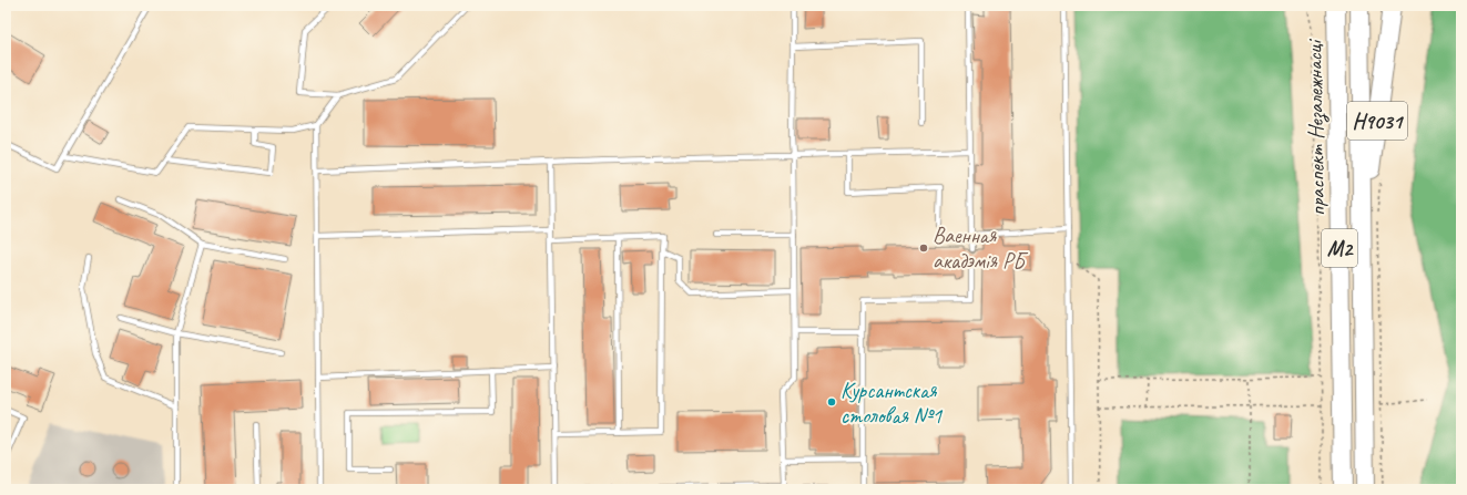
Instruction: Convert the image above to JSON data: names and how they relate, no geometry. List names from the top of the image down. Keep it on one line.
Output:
{"streets":{"highway":["Н9031","праспект Незалежнасці","М2"]},"crossings":[["Н9031","праспект Незалежнасці"]],"places":["Ваенная акадэмія РБ","Курсантская столовая №1"]}
